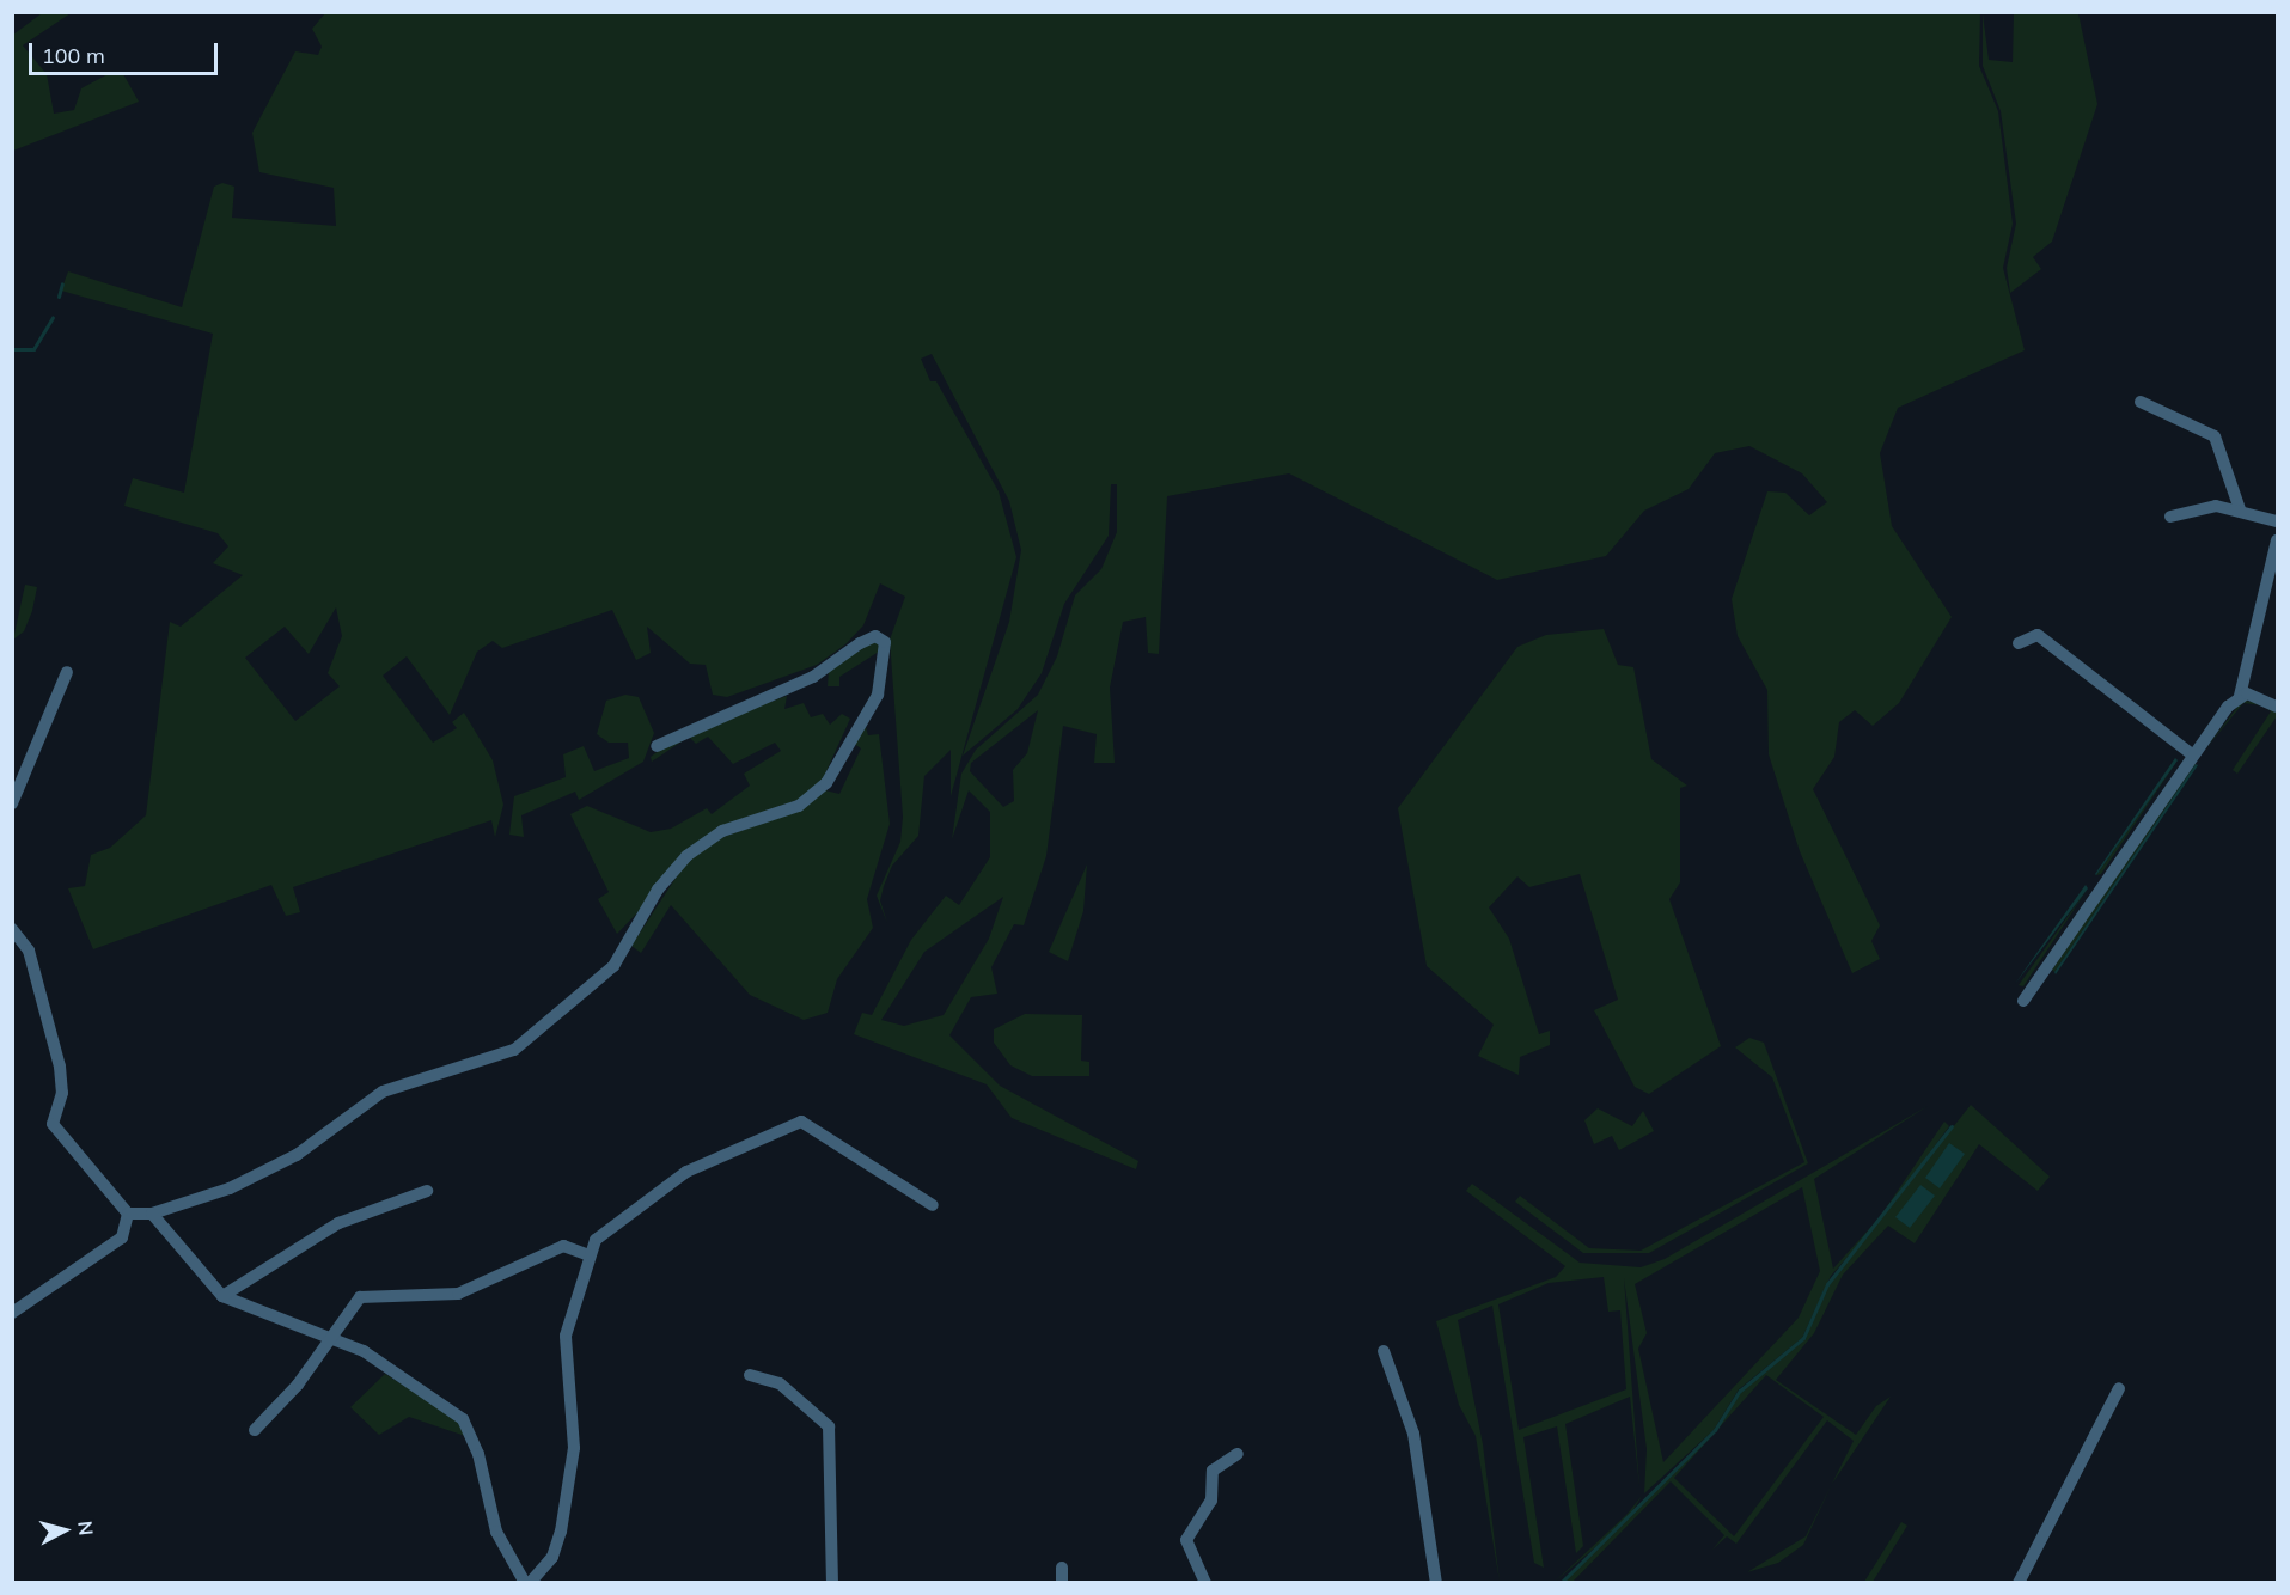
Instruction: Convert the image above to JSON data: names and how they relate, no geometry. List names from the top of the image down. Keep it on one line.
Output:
{"scale_bar":"100 m","north":"right"}
